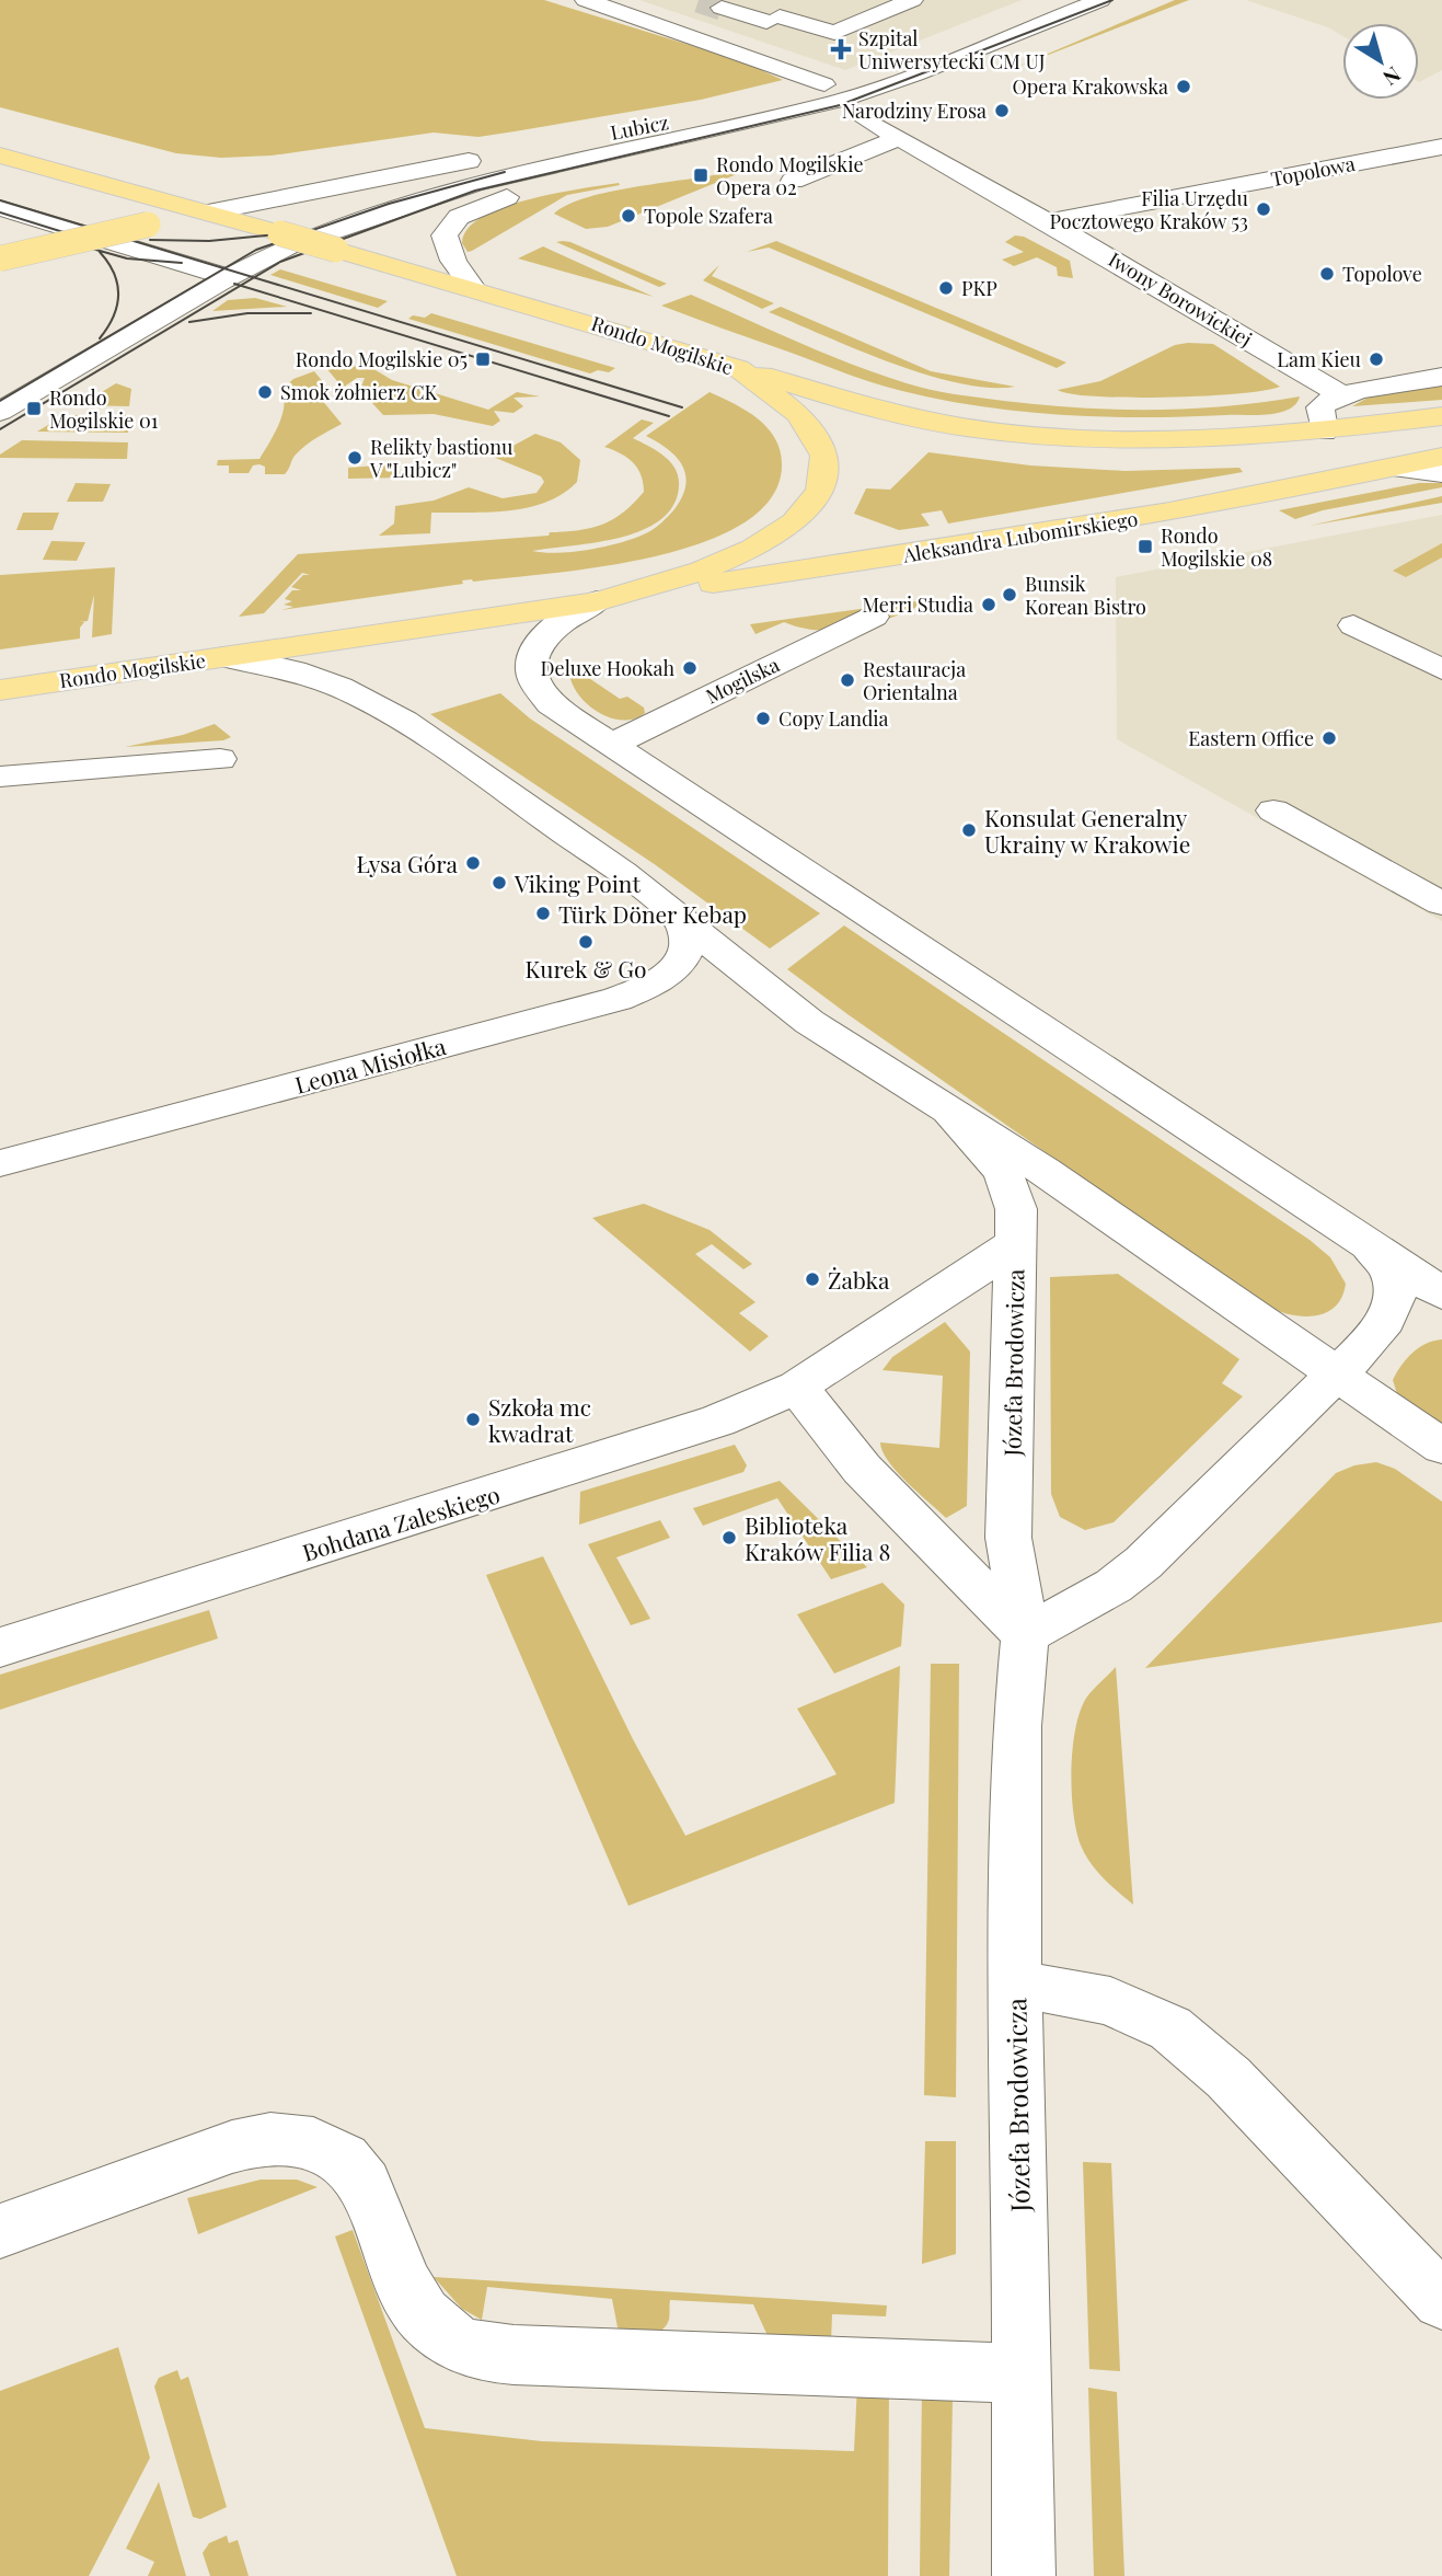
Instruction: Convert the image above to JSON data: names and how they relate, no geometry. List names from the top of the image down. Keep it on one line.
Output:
{"streets":{"main road":["Rondo Mogilskie","Aleksandra Lubomirskiego"],"street":["Lubicz","Topolowa","Iwony Borowickiej","Mogilska","Leona Misiołka","Józefa Brodowicza","Bohdana Zaleskiego"]},"crossings":[["Lubicz","Iwony Borowickiej"],["Lubicz","Rondo Mogilskie"],["Topolowa","Iwony Borowickiej"],["Rondo Mogilskie","Aleksandra Lubomirskiego"],["Józefa Brodowicza","Bohdana Zaleskiego"]],"places":{"health":["Szpital Uniwersytecki CM UJ"],"other":["Opera Krakowska","Narodziny Erosa","Filia Urzędu Pocztowego Kraków 53","Topole Szafera","Topolove","PKP","Lam Kieu","Smok żołnierz CK","Relikty bastionu V \"Lubicz\"","Bunsik Korean Bistro","Merri Studia","Deluxe Hookah","Restauracja Orientalna","Copy Landia","Eastern Office","Konsulat Generalny Ukrainy w Krakowie","Łysa Góra","Viking Point","Türk Döner Kebap","Kurek & Go","Żabka","Szkoła mc kwadrat","Biblioteka Kraków Filia 8"],"transit":["Rondo Mogilskie Opera 02","Rondo Mogilskie 05","Rondo Mogilskie 01","Rondo Mogilskie 08"]},"north":"bottom right"}
